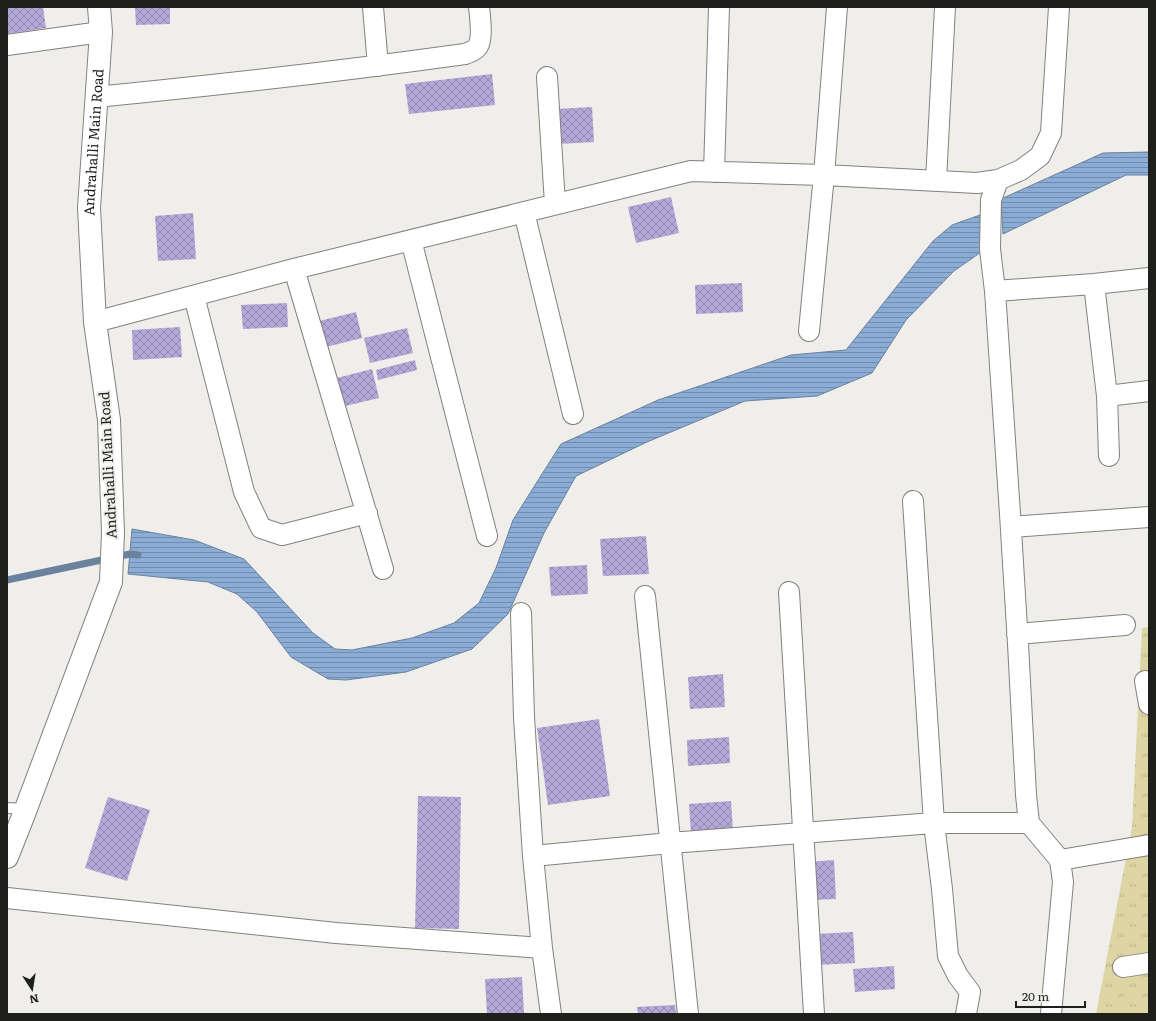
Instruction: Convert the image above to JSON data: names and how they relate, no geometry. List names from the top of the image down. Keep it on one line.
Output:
{"streets":{"main road":["Andrahalli Main Road"]},"scale_bar":"20 m","north":"bottom"}
